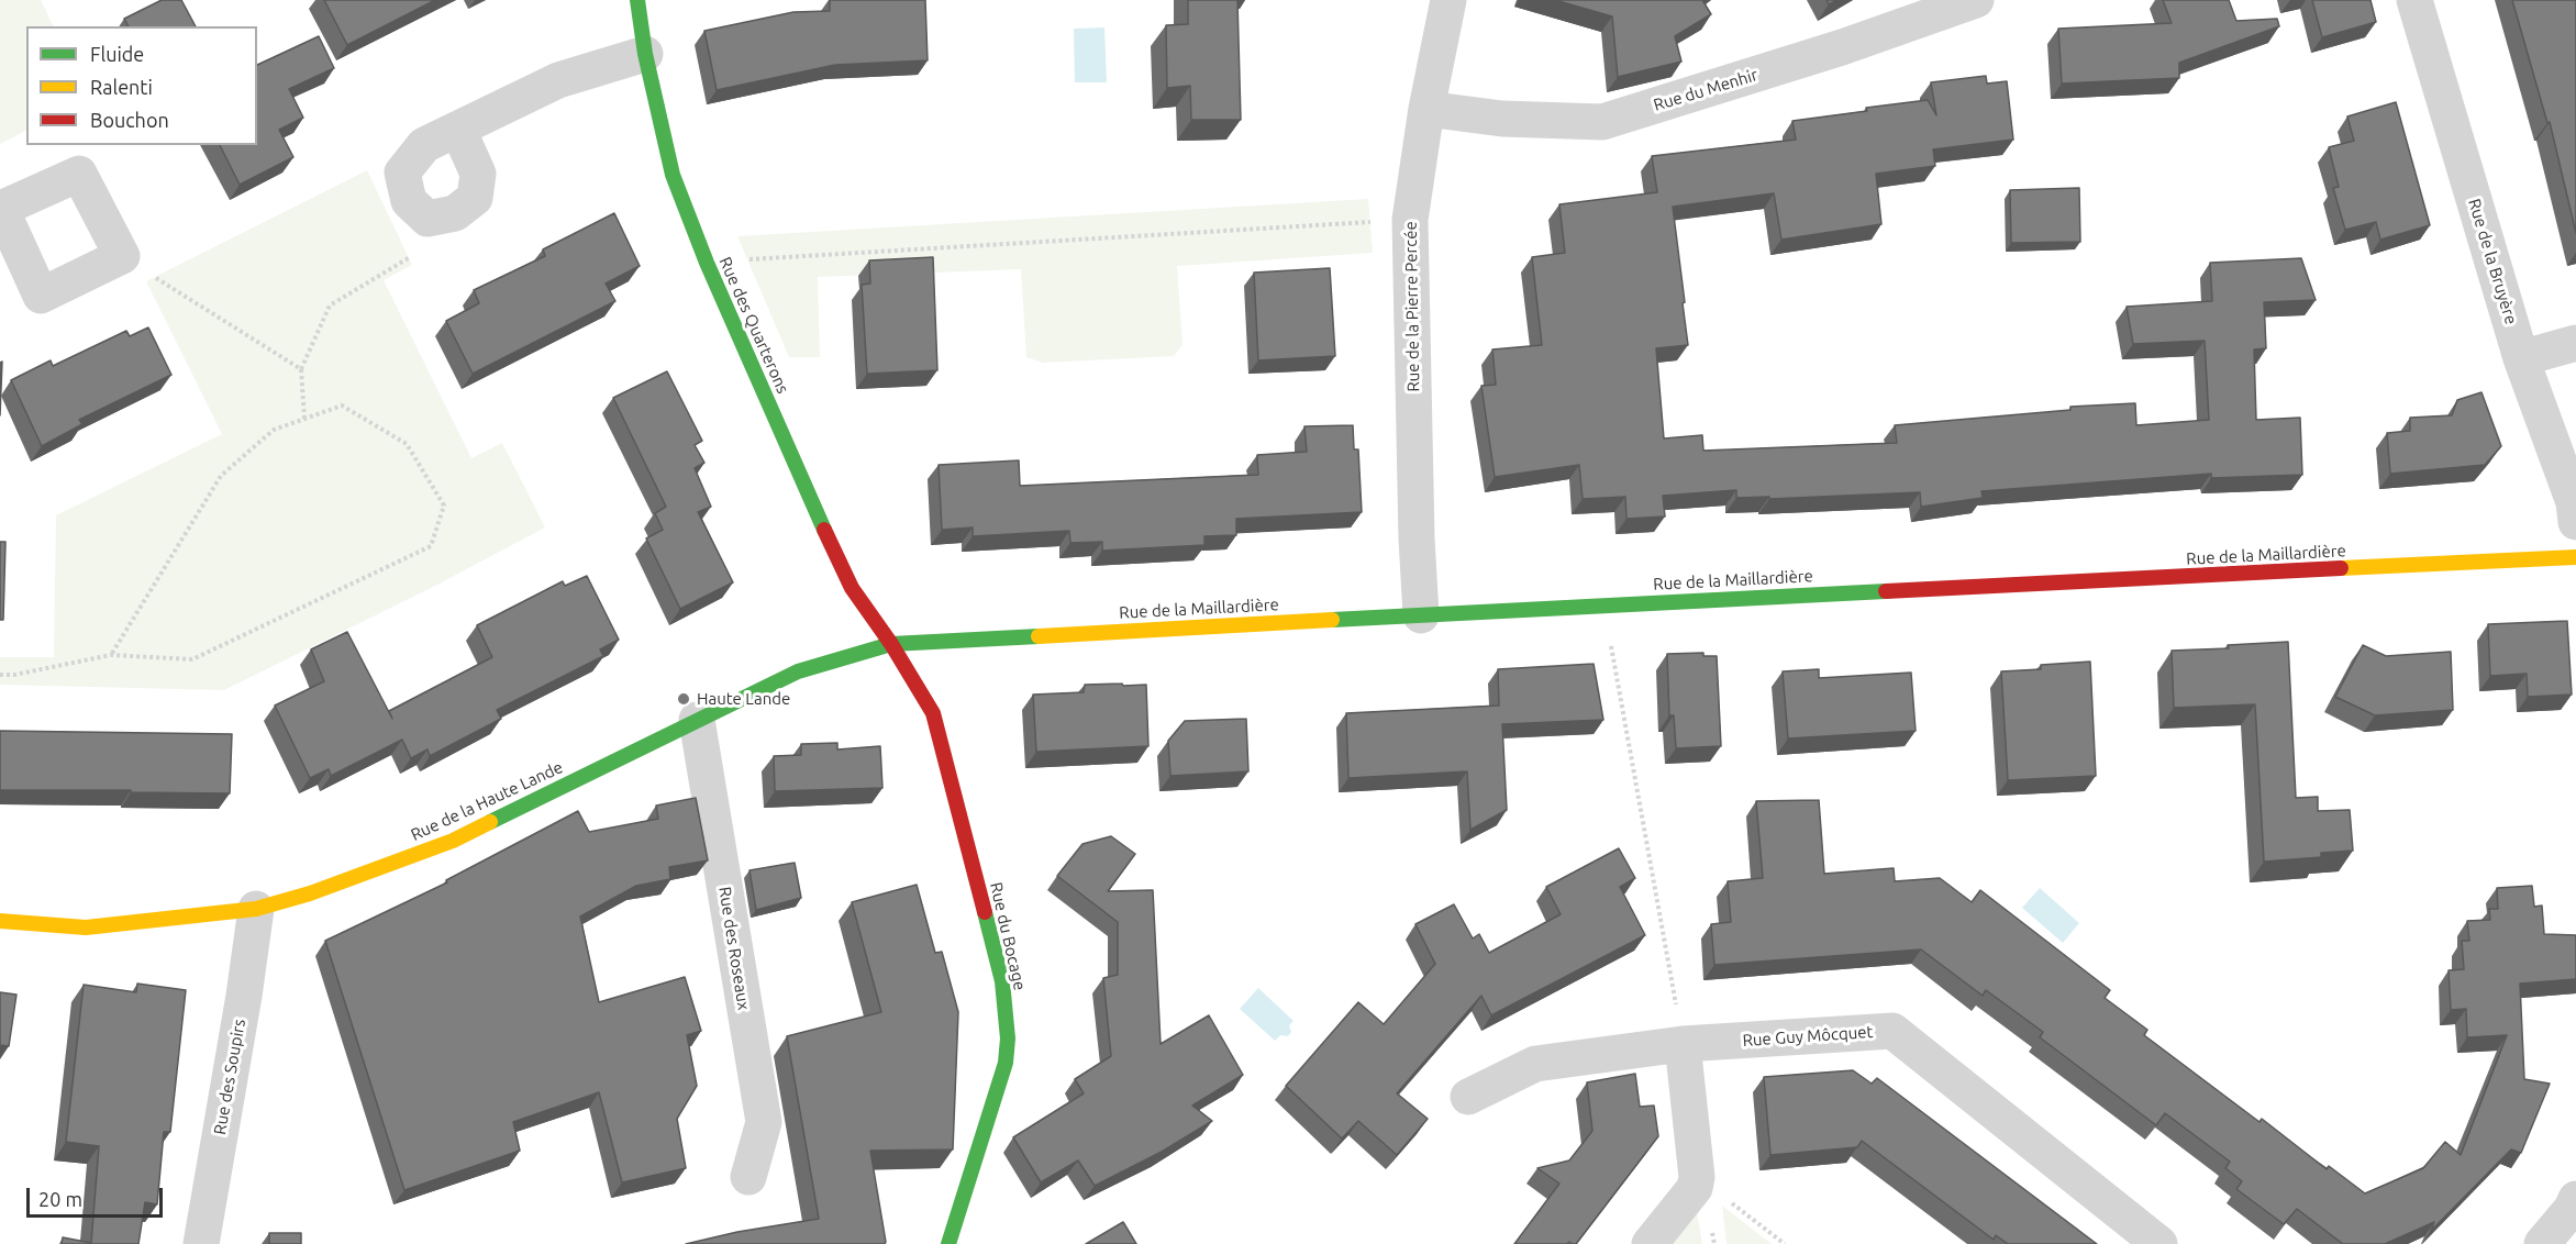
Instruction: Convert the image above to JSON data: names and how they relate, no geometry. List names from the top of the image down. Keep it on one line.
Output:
{"streets":{"street":["Rue du Menhir","Rue de la Bruyère","Rue de la Pierre Percée","Rue des Quarterons","Rue de la Maillardière","Rue de la Haute Lande","Rue du Bocage","Rue des Roseaux","Rue Guy Môcquet","Rue des Soupirs"]},"crossings":[["Rue du Menhir","Rue de la Pierre Percée"],["Rue de la Pierre Percée","Rue de la Maillardière"],["Rue des Quarterons","Rue de la Maillardière"],["Rue des Quarterons","Rue de la Haute Lande"],["Rue des Quarterons","Rue du Bocage"],["Rue de la Maillardière","Rue de la Haute Lande"],["Rue de la Maillardière","Rue du Bocage"],["Rue de la Haute Lande","Rue du Bocage"],["Rue de la Haute Lande","Rue des Roseaux"],["Rue de la Haute Lande","Rue des Soupirs"]],"places":["Haute Lande"],"legend":["Fluide","Ralenti","Bouchon"],"scale_bar":"20 m"}
